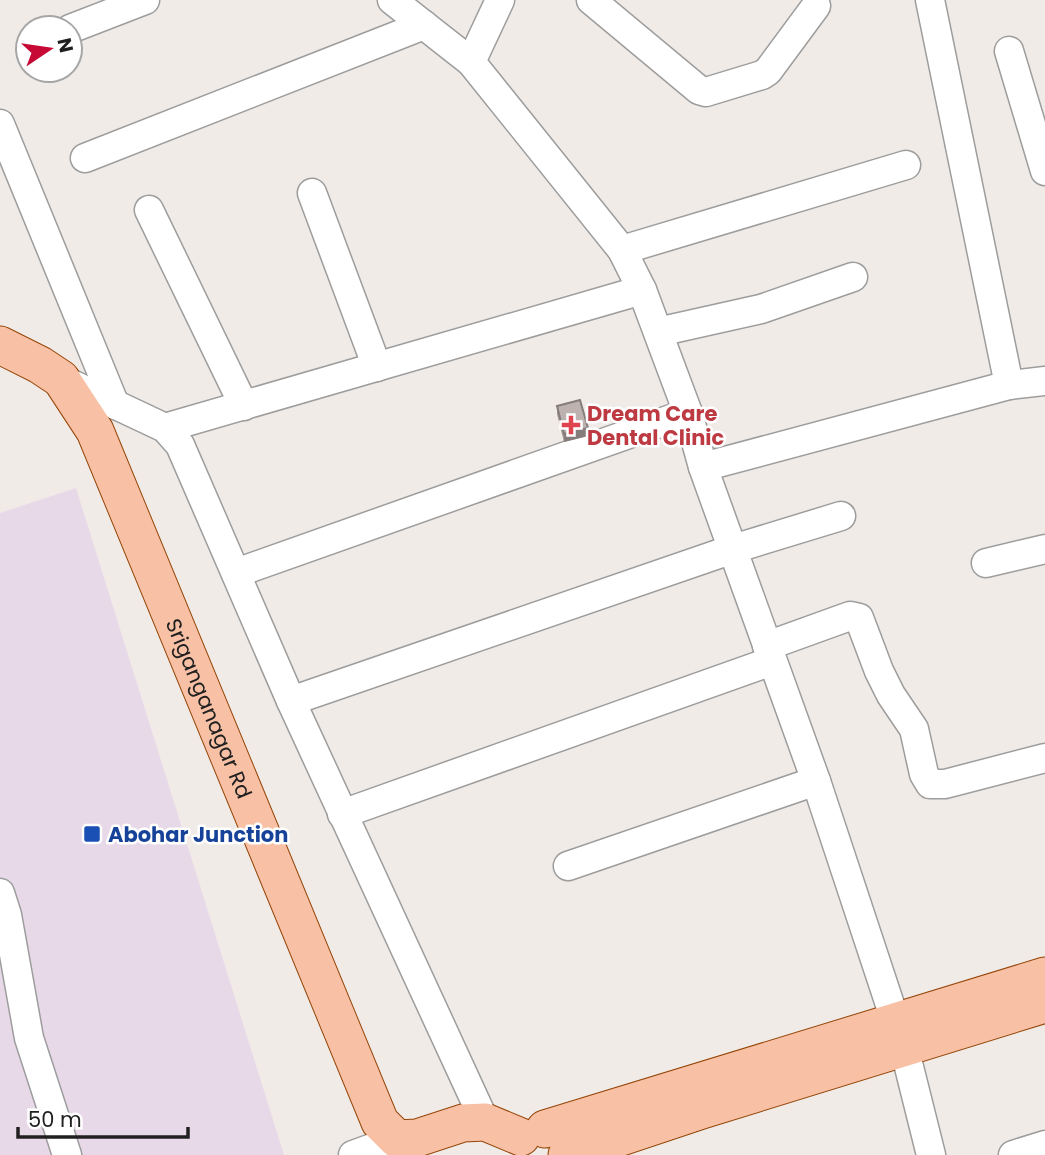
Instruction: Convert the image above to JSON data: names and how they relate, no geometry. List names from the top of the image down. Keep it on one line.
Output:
{"streets":{"main road":["Sriganganagar Rd"]},"places":{"health":["Dream Care Dental Clinic"],"transit":["Abohar Junction"]},"scale_bar":"50 m","north":"right"}
